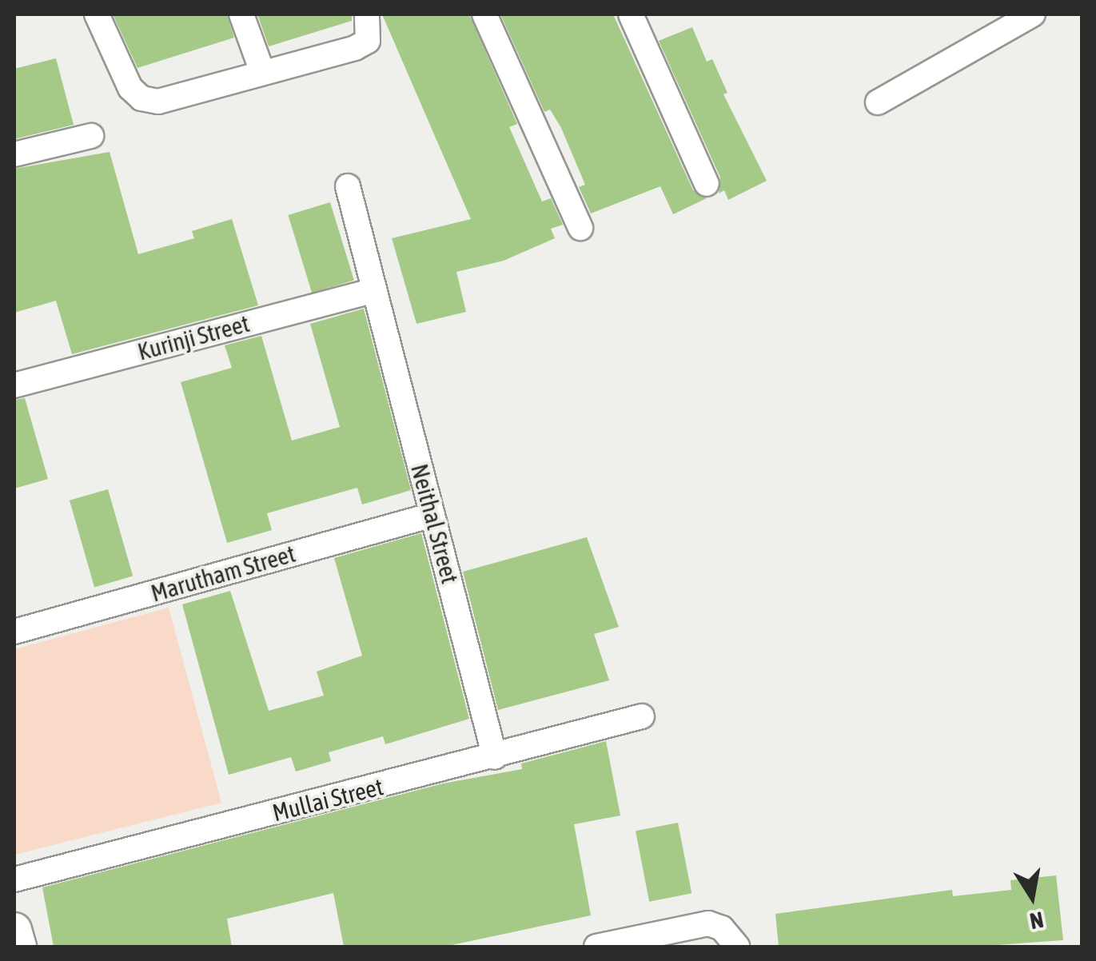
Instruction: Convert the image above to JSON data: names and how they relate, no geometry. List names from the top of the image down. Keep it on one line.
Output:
{"streets":{"street":["Kurinji Street","Neithal Street","Marutham Street","Mullai Street"]},"crossings":[["Kurinji Street","Neithal Street"],["Neithal Street","Marutham Street"],["Neithal Street","Mullai Street"]],"north":"bottom"}
